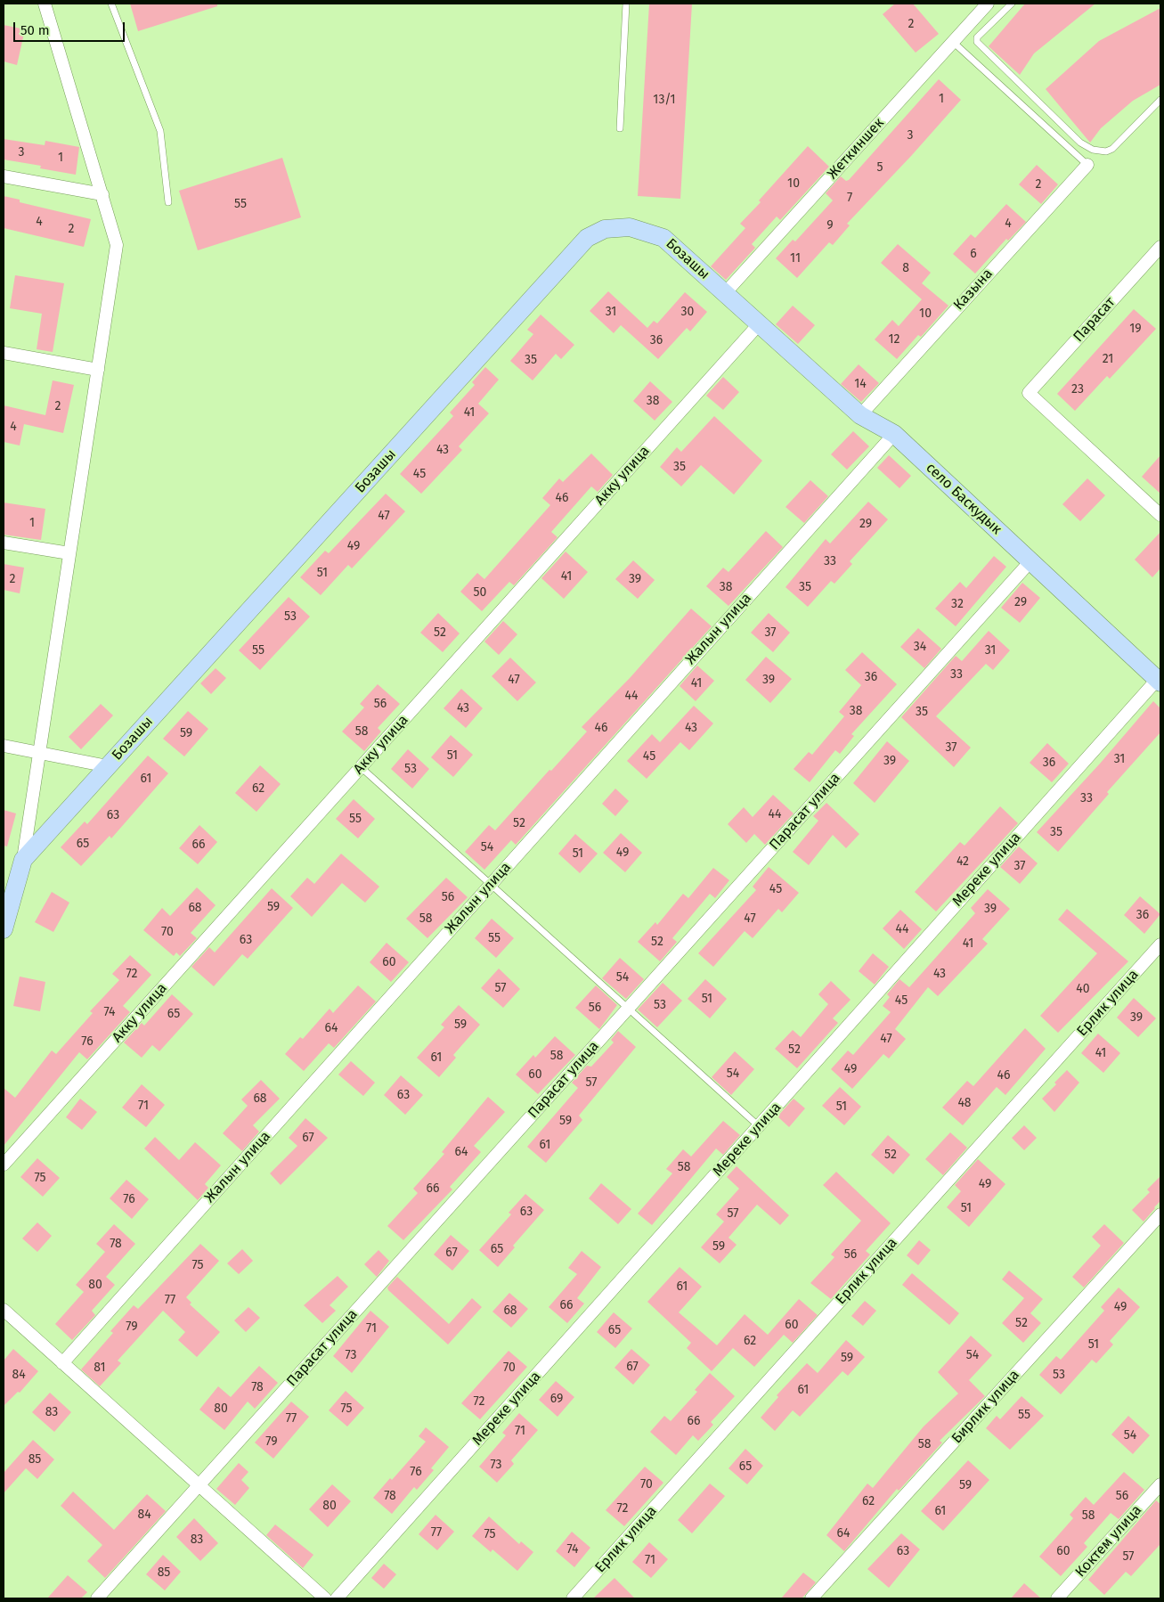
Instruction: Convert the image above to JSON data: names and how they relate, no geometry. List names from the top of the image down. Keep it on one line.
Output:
{"streets":{"street":["Жеткиншек","Бозашы","Казына","Парасат","Акку улица","село Баскудык","Жалын улица","Парасат улица","Мереке улица","Ерлик улица","Бирлик улица","Коктем улица"]},"crossings":[["Жеткиншек","Бозашы"],["Бозашы","Акку улица"],["Бозашы","село Баскудык"],["Казына","село Баскудык"],["Акку улица","село Баскудык"],["село Баскудык","Жалын улица"],["село Баскудык","Парасат улица"],["село Баскудык","Мереке улица"]],"house_numbers":["2","1","13/1","3","3","1","5","10","2","7","55","4","4","9","2","6","11","8","31","30","10","19","12","36","21","35","14","23","38","2","41","4","43","35","45","46","47","1","29","49","33","51","41","2","39","38","35","50","29","32","53","52","37","34","55","31","33","36","47","39","41","44","56","43","38","35","46","43","58","59","37","51","45","31","39","36","53","61","62","33","44","63","55","52","35","65","66","54","49","51","42","37","45","56","59","68","39","36","58","47","44","70","55","63","52","41","60","72","43","54","57","40","51","45","53","56","74","65","39","59","64","47","76","52","41","58","61","49","54","60","46","57","63","68","48","71","51","59","67","61","64","52","58","75","49","66","76","51","63","57","78","59","65","67","56","75","80","61","77","66","49","68","52","60","79","71","65","62","51","73","54","59","67","81","70","84","53","78","61","69","72","80","75","83","55","77","66","71","54","79","58","85","73","65","76","70","59","78","56","62","80","72","61","84","58","77","64","75","83","74","63","60","57","71","85"],"scale_bar":"50 m"}
